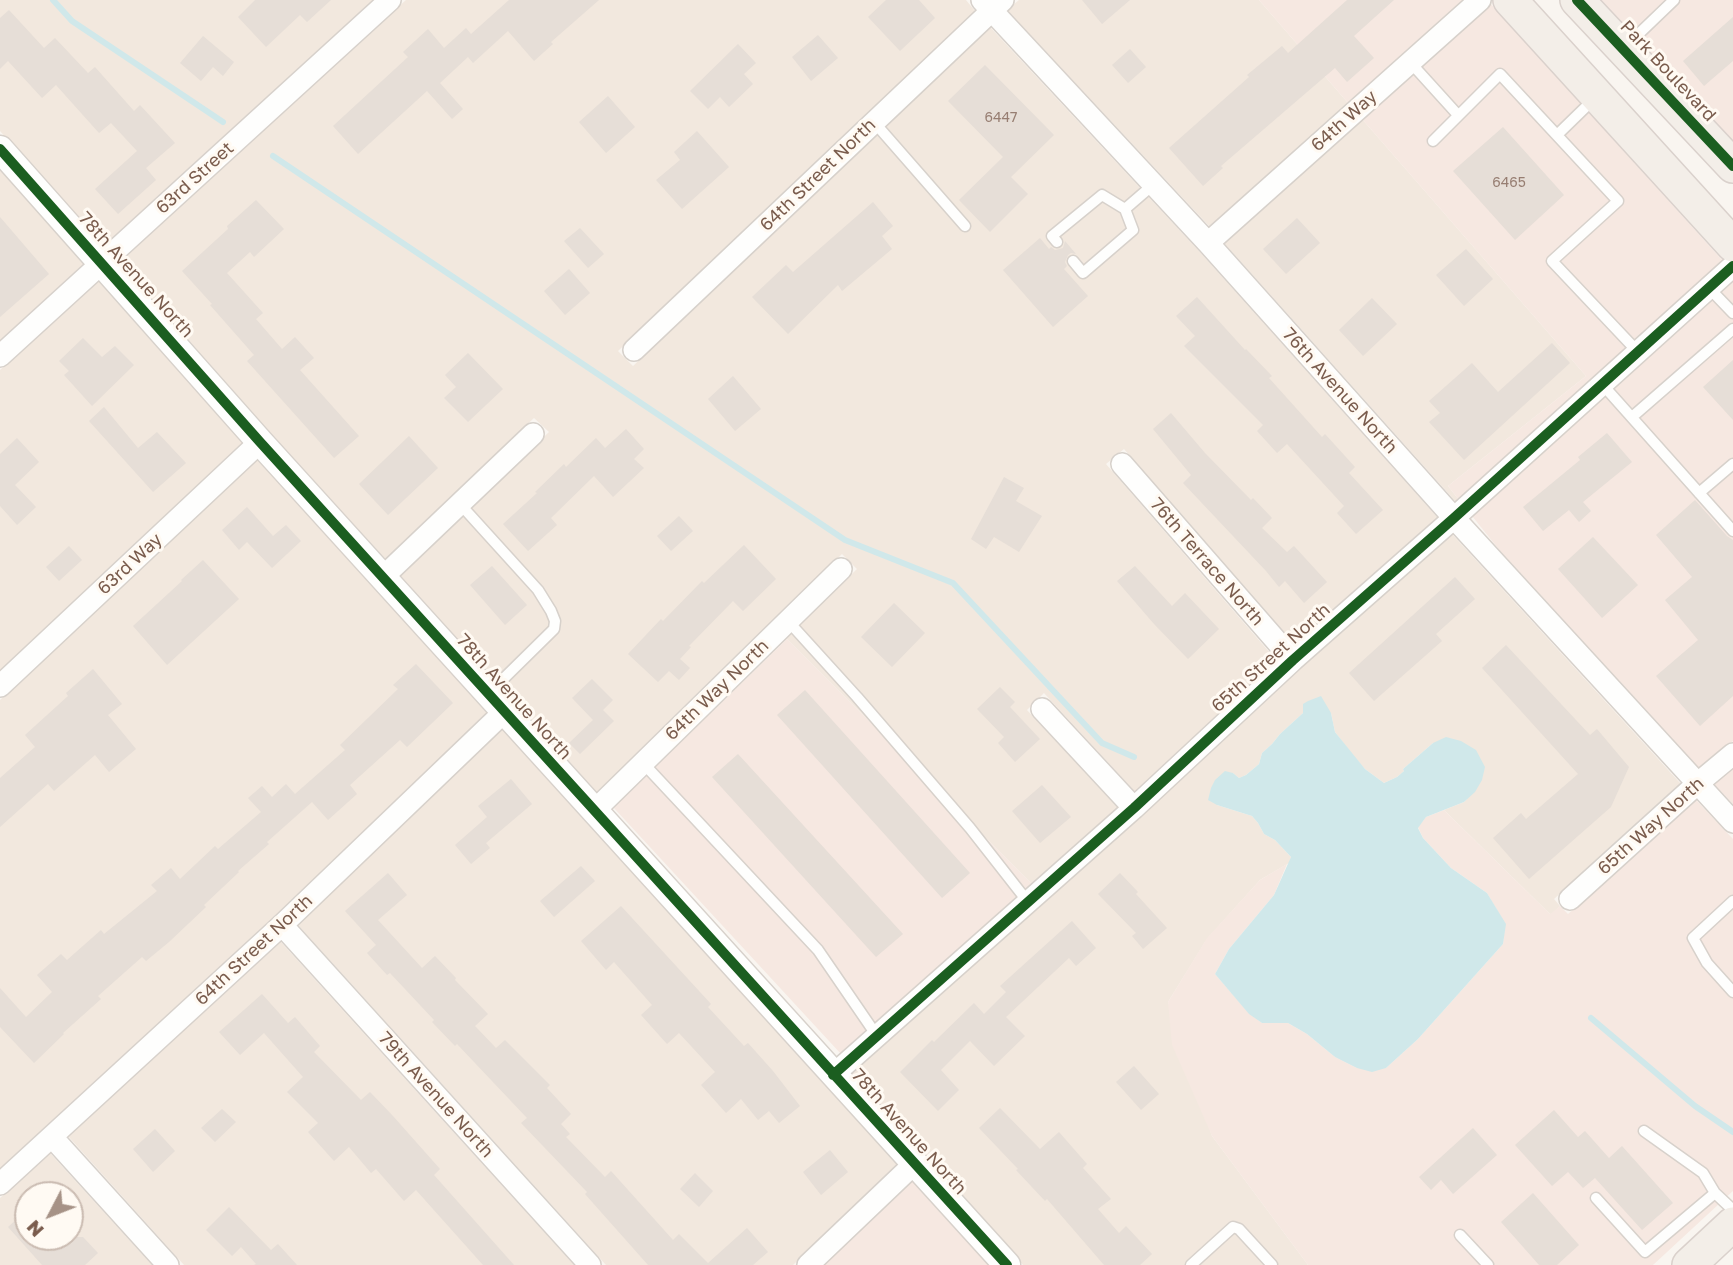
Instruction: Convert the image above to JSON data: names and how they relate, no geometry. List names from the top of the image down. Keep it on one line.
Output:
{"streets":{"main road":["Park Boulevard"],"street":["64th Way","64th Street North","63rd Street","78th Avenue North","76th Avenue North","76th Terrace North","63rd Way","65th Street North","64th Way North","65th Way North","79th Avenue North"]},"crossings":[["64th Way","76th Avenue North"],["64th Street North","78th Avenue North"],["64th Street North","76th Avenue North"],["64th Street North","79th Avenue North"],["63rd Street","78th Avenue North"],["78th Avenue North","63rd Way"],["78th Avenue North","65th Street North"],["78th Avenue North","64th Way North"],["76th Avenue North","65th Street North"],["76th Avenue North","65th Way North"],["76th Terrace North","65th Street North"]],"house_numbers":["6447","6465"],"north":"bottom left"}
